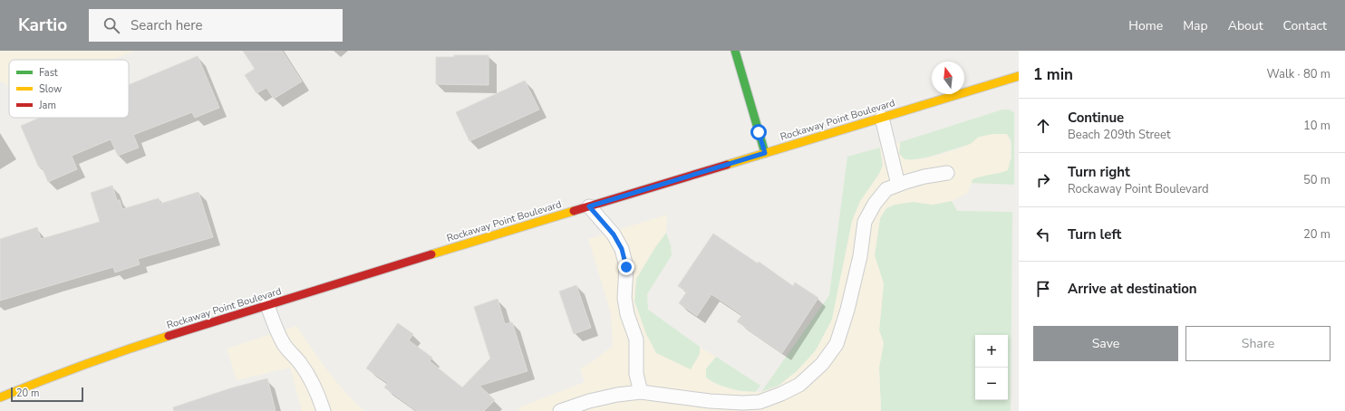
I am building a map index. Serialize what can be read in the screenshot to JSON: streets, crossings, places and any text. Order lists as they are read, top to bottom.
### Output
{
  "streets": {
    "street": ["Rockaway Point Boulevard"]
  },
  "legend": ["Fast", "Slow", "Jam"],
  "scale_bar": "20 m",
  "north": "top",
  "page": {
    "header": "Kartio",
    "search": "Search here",
    "nav": [
      "Home",
      "Map",
      "About",
      "Contact"
    ],
    "heading": ["1 min", "Walk · 80 m"],
    "list": [
      ["Continue", "Beach 209th Street", "10 m"],
      ["Turn right", "Rockaway Point Boulevard", "50 m"],
      ["Turn left", "20 m"],
      "Arrive at destination"
    ],
    "buttons": ["Save", "Share"],
    "map_buttons": ["+", "−"],
    "scale": "20 m"
  }
}
